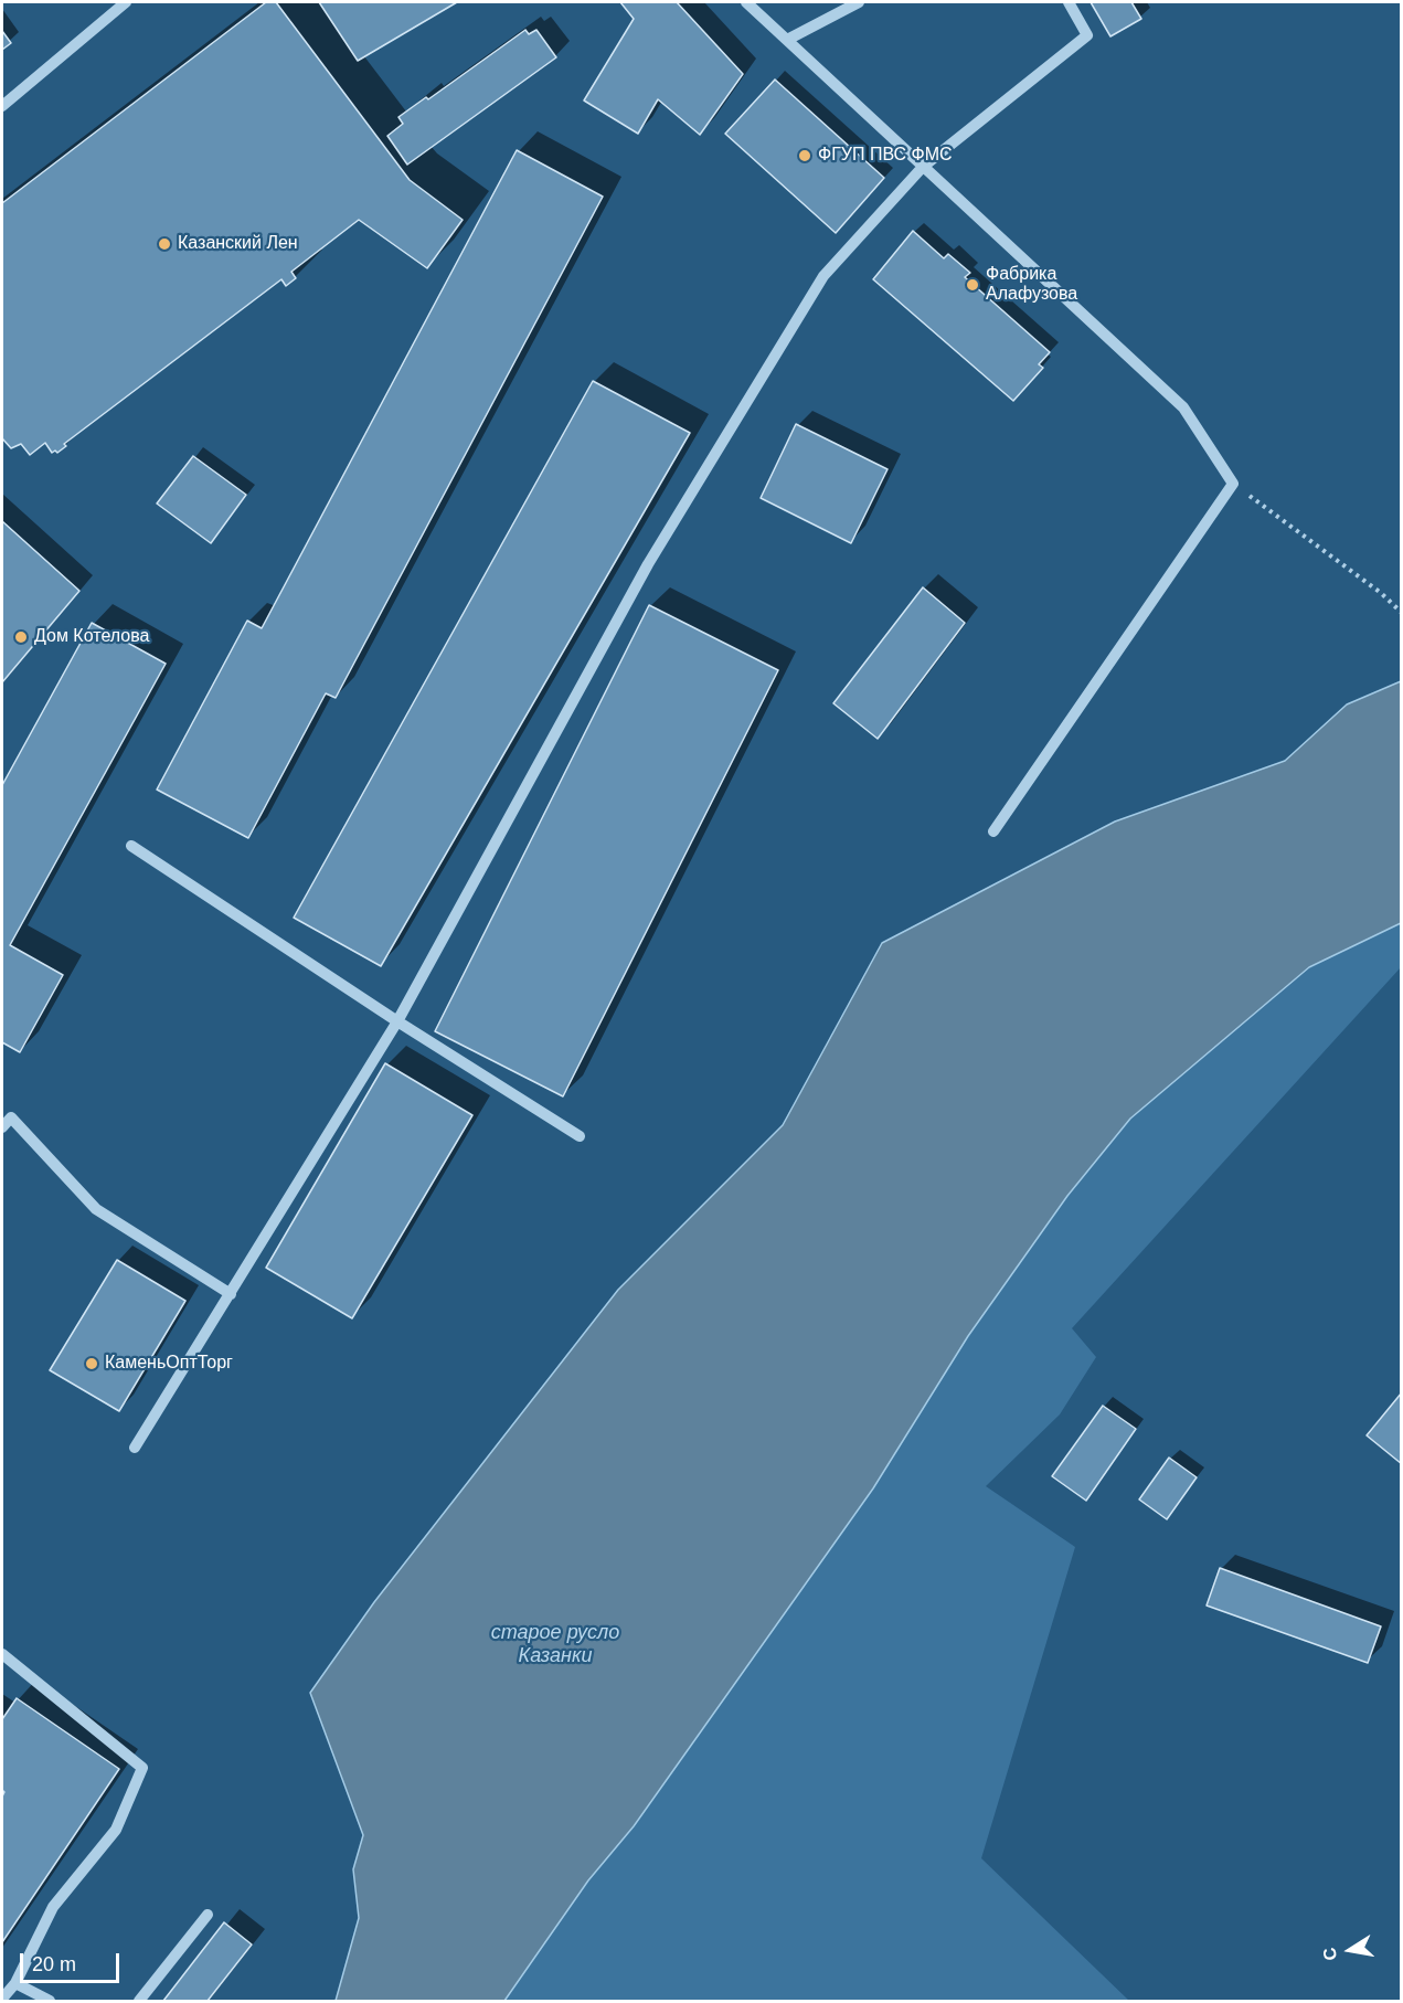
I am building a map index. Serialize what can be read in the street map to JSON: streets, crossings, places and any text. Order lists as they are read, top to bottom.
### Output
{
  "water": ["старое русло Казанки"],
  "places": [
    "ФГУП ПВС ФМС",
    "Казанский Лен",
    "Фабрика Алафузова",
    "Дом Котелова",
    "КаменьОптТорг"
  ],
  "scale_bar": "20 m",
  "north": "left"
}
